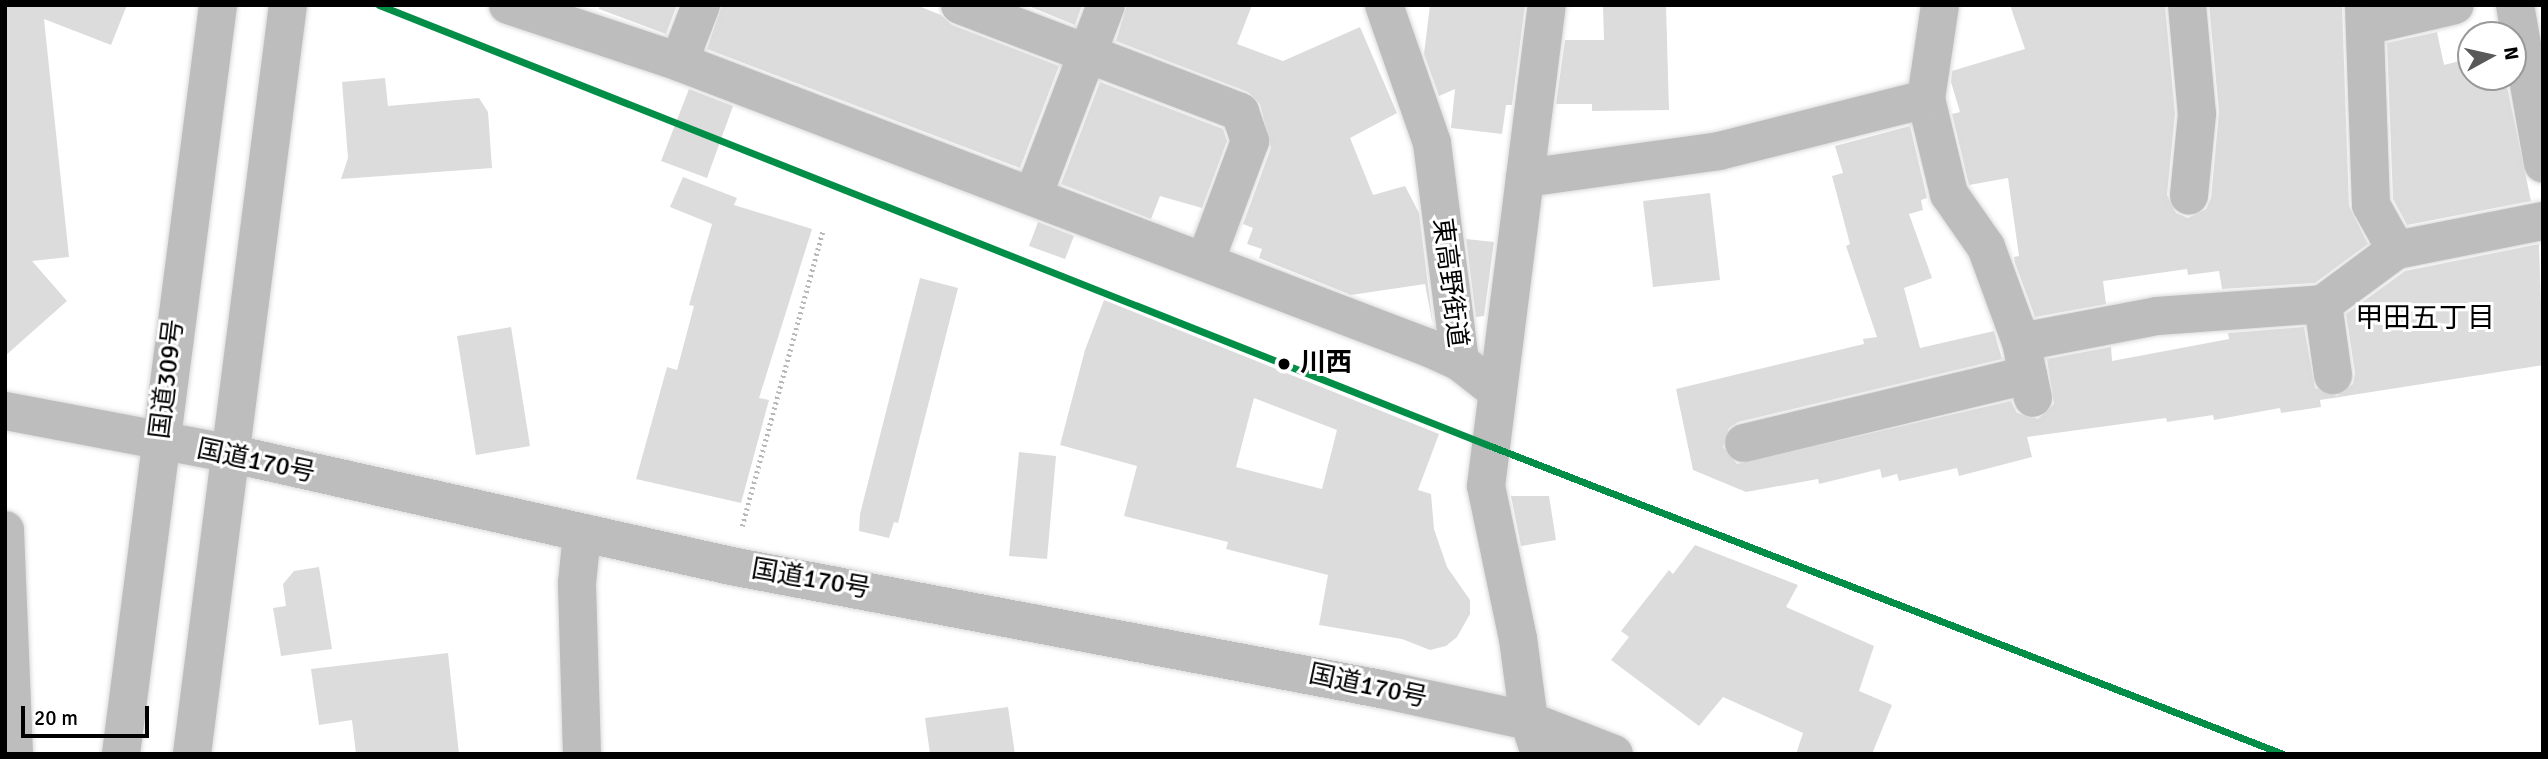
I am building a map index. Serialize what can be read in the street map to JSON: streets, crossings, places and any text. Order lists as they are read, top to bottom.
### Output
{
  "streets": {
    "main road": ["東高野街道", "国道309号", "国道170号"]
  },
  "crossings": [
    ["国道309号", "国道170号"]
  ],
  "districts": ["甲田五丁目"],
  "places": ["川西"],
  "scale_bar": "20 m",
  "north": "right"
}
